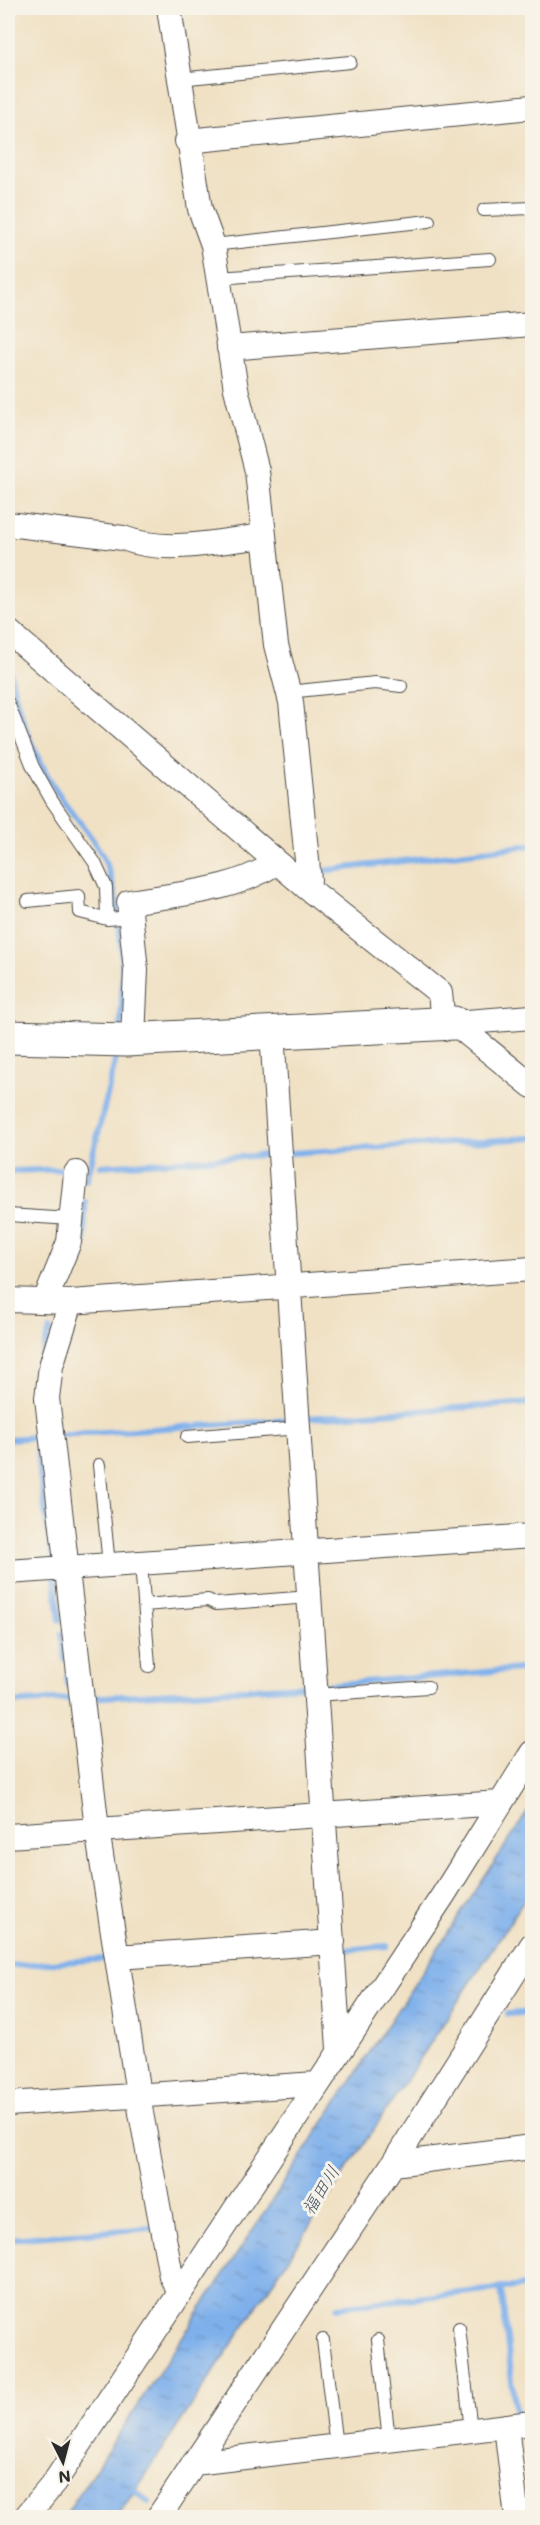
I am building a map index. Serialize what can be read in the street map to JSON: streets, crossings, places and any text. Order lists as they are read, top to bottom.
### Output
{
  "water": ["福田川"],
  "north": "bottom"
}
